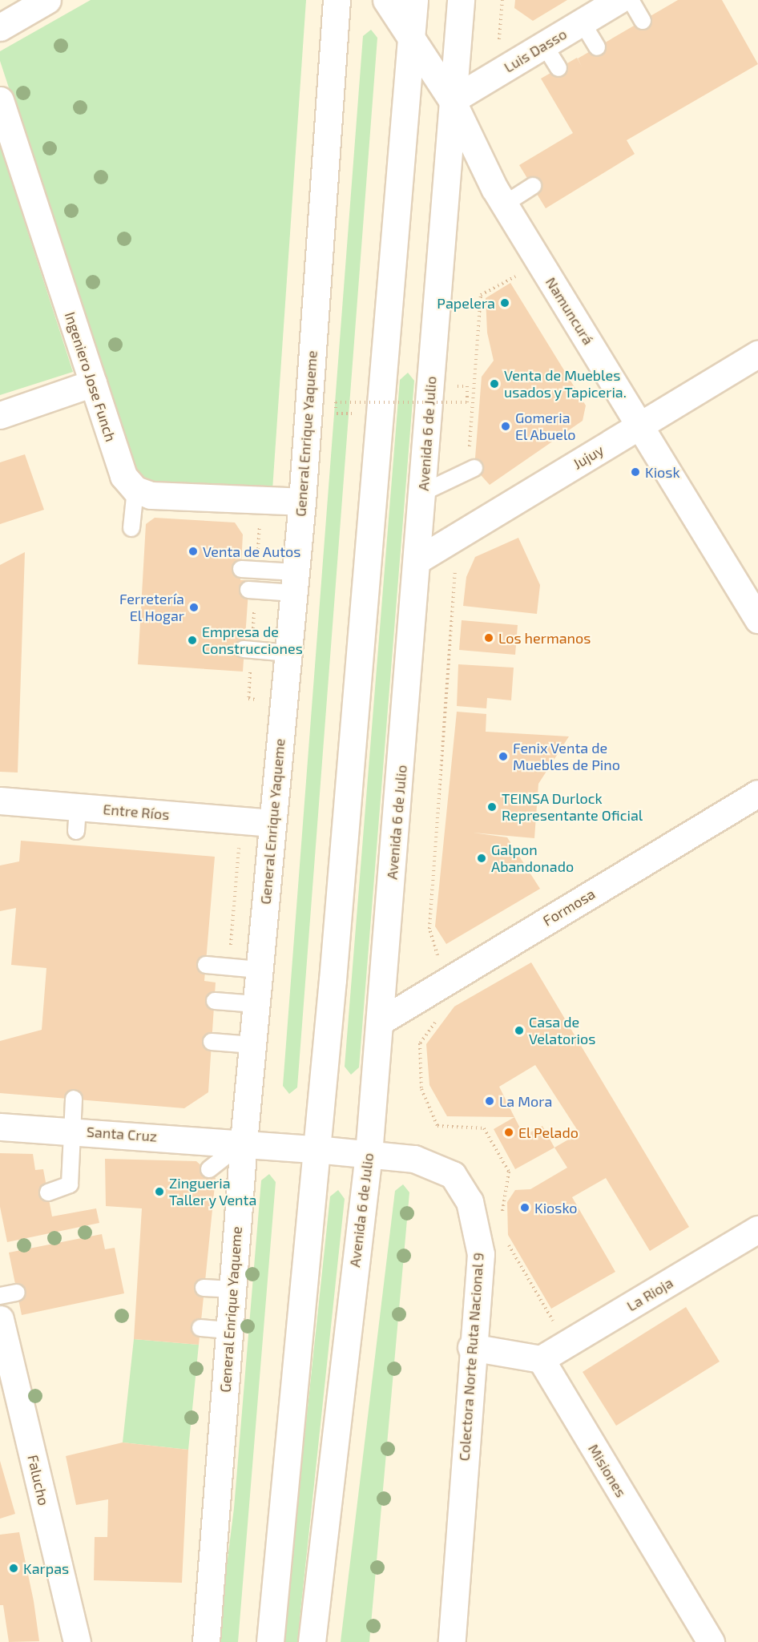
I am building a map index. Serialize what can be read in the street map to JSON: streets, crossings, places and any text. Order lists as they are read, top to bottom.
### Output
{
  "streets": {
    "street": [
      "Luis Dasso",
      "Namuncurá",
      "Ingeniero Jose Funch",
      "General Enrique Yaqueme",
      "Avenida 6 de Julio",
      "Jujuy",
      "Entre Ríos",
      "Formosa",
      "Santa Cruz",
      "La Rioja",
      "Colectora Norte Ruta Nacional 9",
      "Misiones",
      "Falucho"
    ]
  },
  "crossings": [
    ["Luis Dasso", "Namuncurá"],
    ["Luis Dasso", "Avenida 6 de Julio"],
    ["Namuncurá", "Avenida 6 de Julio"],
    ["Namuncurá", "Jujuy"],
    ["General Enrique Yaqueme", "Entre Ríos"],
    ["General Enrique Yaqueme", "Santa Cruz"],
    ["General Enrique Yaqueme", "Colectora Norte Ruta Nacional 9"],
    ["Avenida 6 de Julio", "Jujuy"],
    ["Avenida 6 de Julio", "Formosa"],
    ["Avenida 6 de Julio", "Colectora Norte Ruta Nacional 9"],
    ["Santa Cruz", "Colectora Norte Ruta Nacional 9"],
    ["La Rioja", "Misiones"]
  ],
  "places": [
    "Papelera",
    "Venta de Muebles usados y Tapiceria.",
    "Gomeria El Abuelo",
    "Kiosk",
    "Venta de Autos",
    "Ferretería El Hogar",
    "Los hermanos",
    "Empresa de Construcciones",
    "Fenix Venta de Muebles de Pino",
    "TEINSA Durlock Representante Oficial",
    "Galpon Abandonado",
    "Casa de Velatorios",
    "La Mora",
    "El Pelado",
    "Zingueria Taller y Venta",
    "Kiosko",
    "Karpas"
  ]
}
